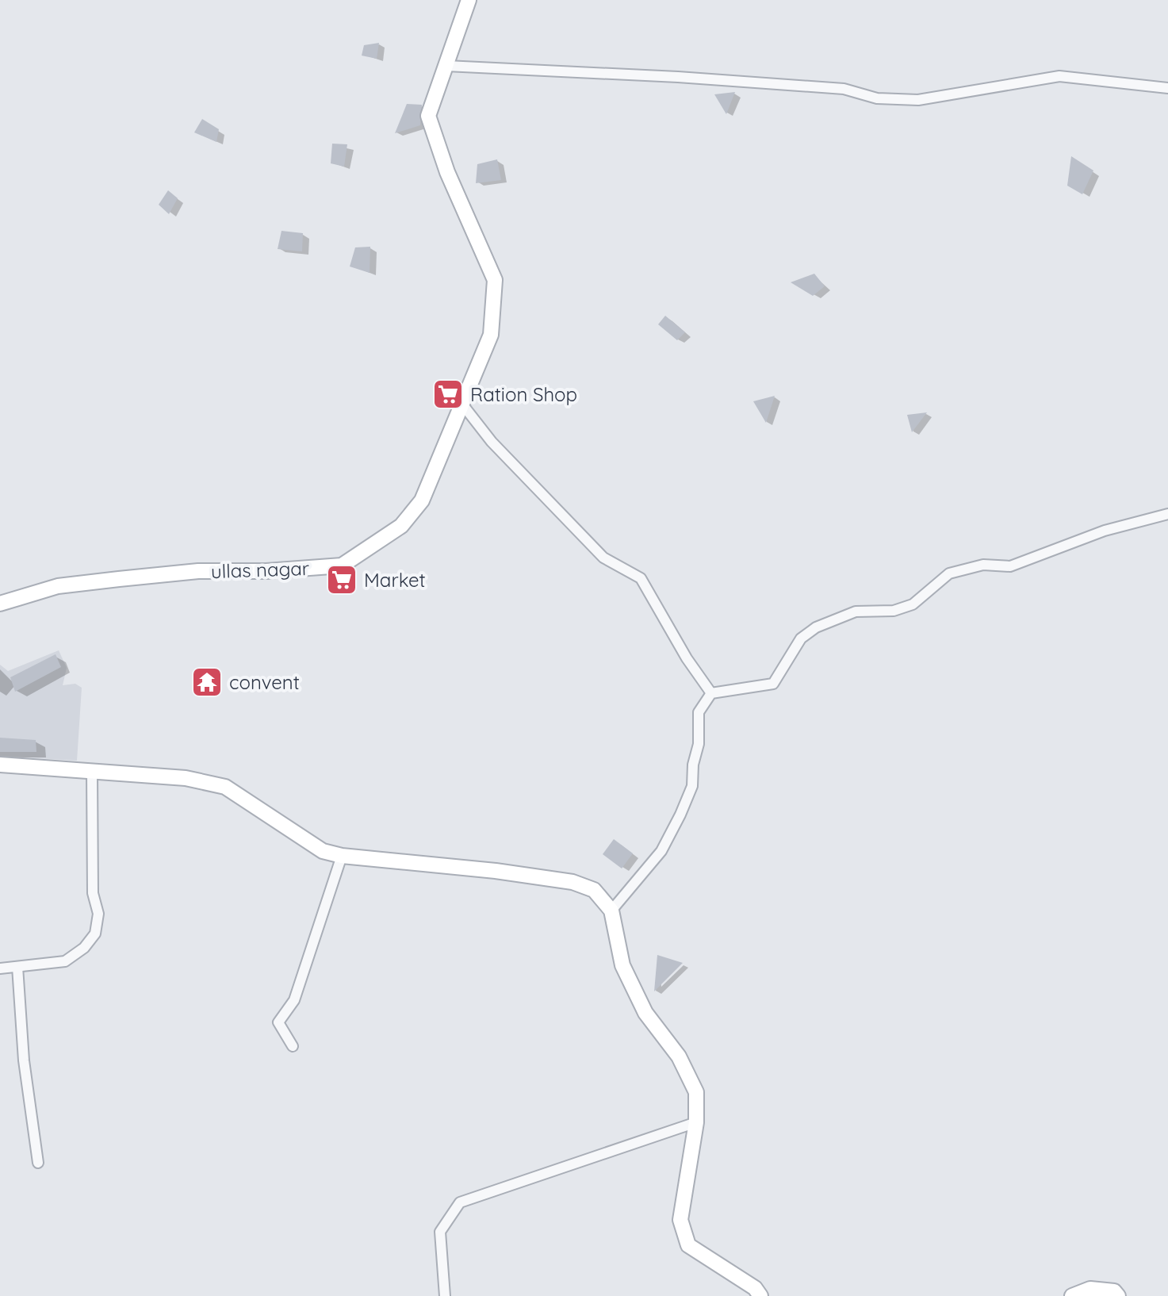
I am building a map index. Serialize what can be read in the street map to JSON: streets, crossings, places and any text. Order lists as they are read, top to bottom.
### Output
{
  "streets": {
    "main road": ["ullas nagar"]
  },
  "places": {
    "supermarket": ["Ration Shop", "Market"],
    "temple": ["convent"]
  }
}
